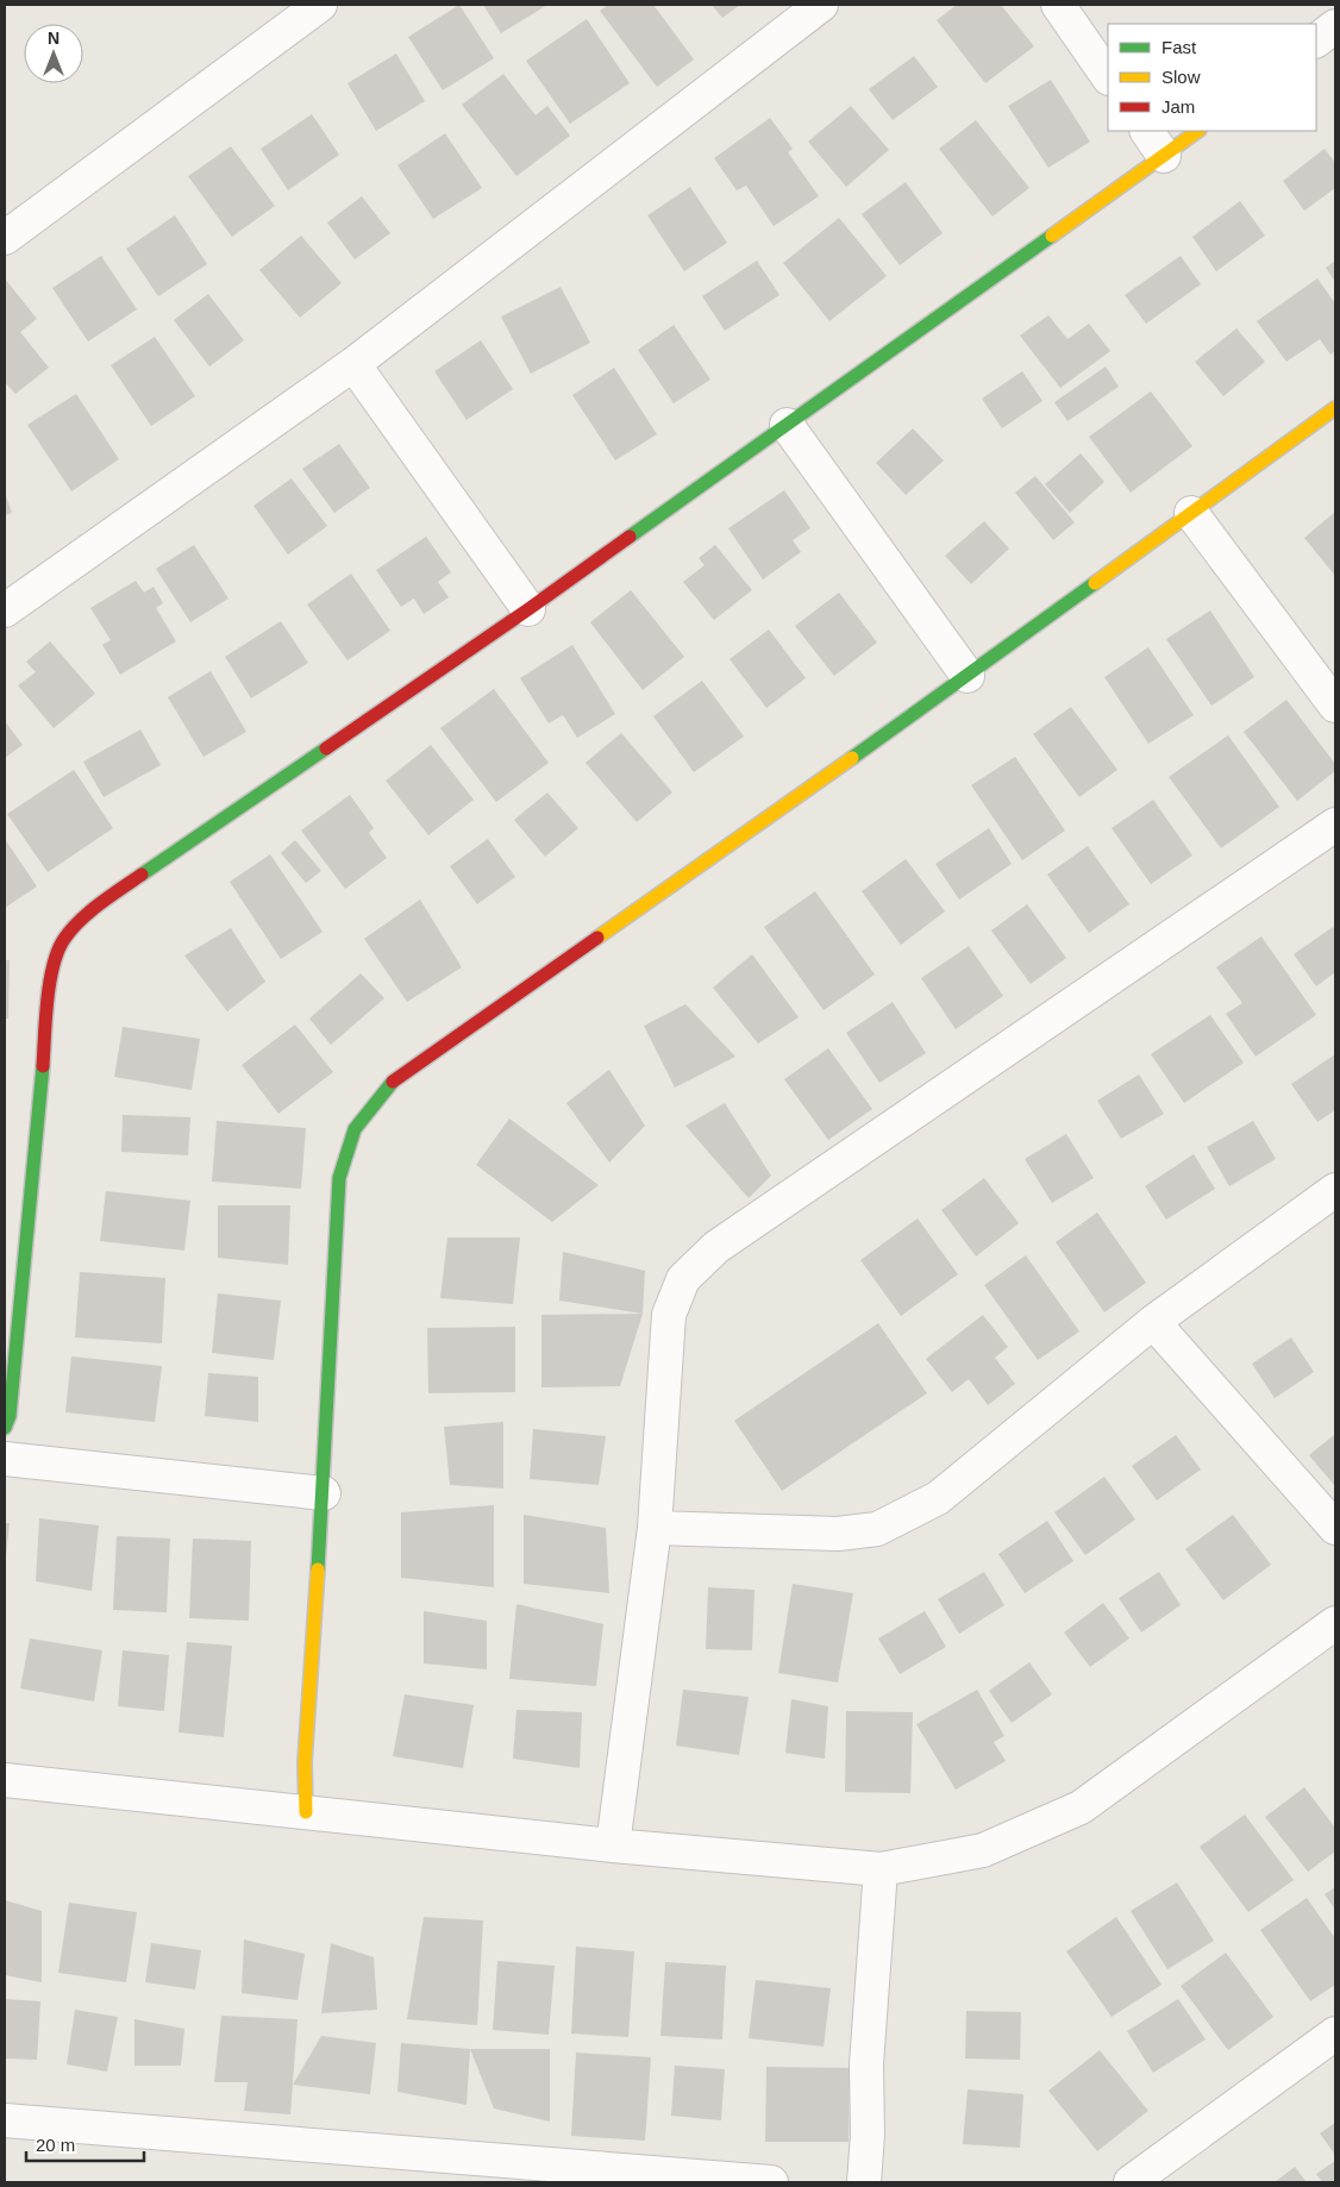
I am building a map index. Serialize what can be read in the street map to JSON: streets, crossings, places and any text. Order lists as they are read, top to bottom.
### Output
{
  "legend": ["Fast", "Slow", "Jam"],
  "scale_bar": "20 m",
  "north": "top"
}
